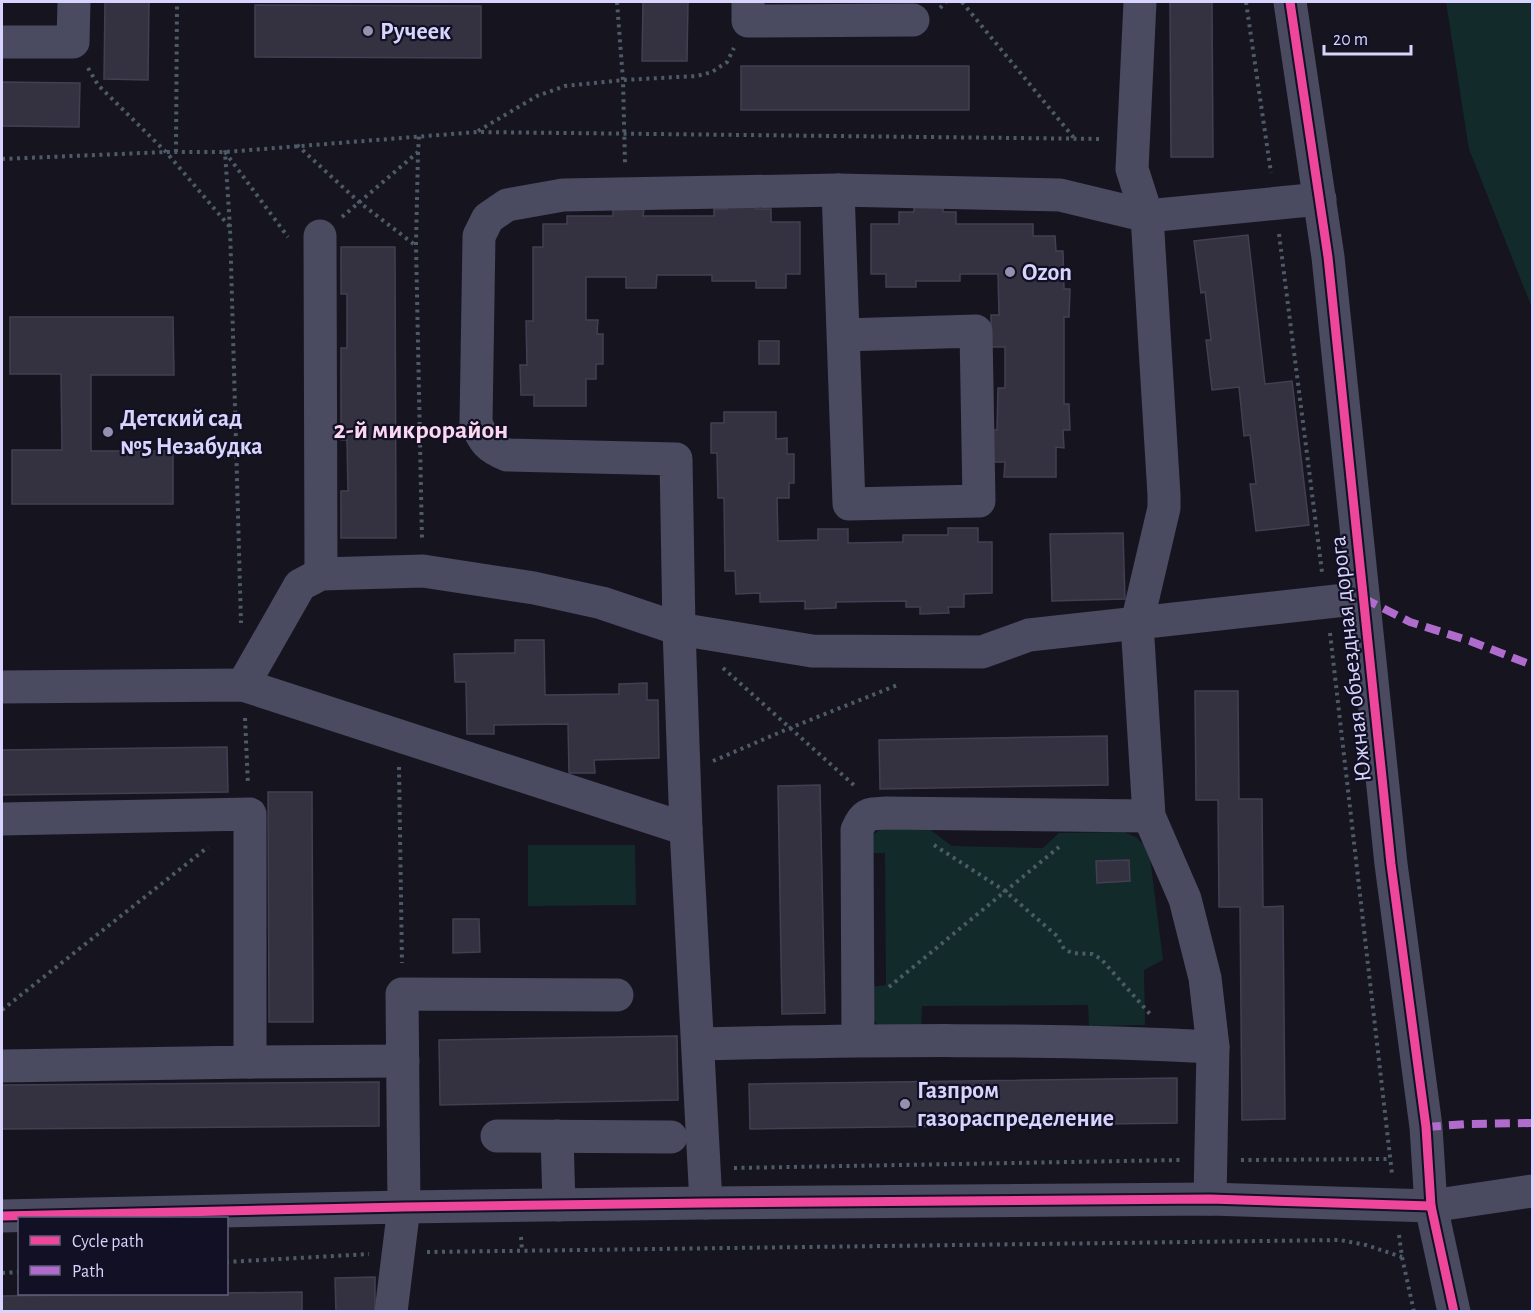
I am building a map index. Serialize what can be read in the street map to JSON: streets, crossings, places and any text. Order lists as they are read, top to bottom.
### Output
{
  "streets": {
    "street": ["Южная объездная дорога"]
  },
  "districts": ["2-й микрорайон"],
  "places": [
    "Ручеек",
    "Ozon",
    "Детский сад №5 Незабудка",
    "Газпром газораспределение"
  ],
  "legend": ["Cycle path", "Path"],
  "scale_bar": "20 m"
}
